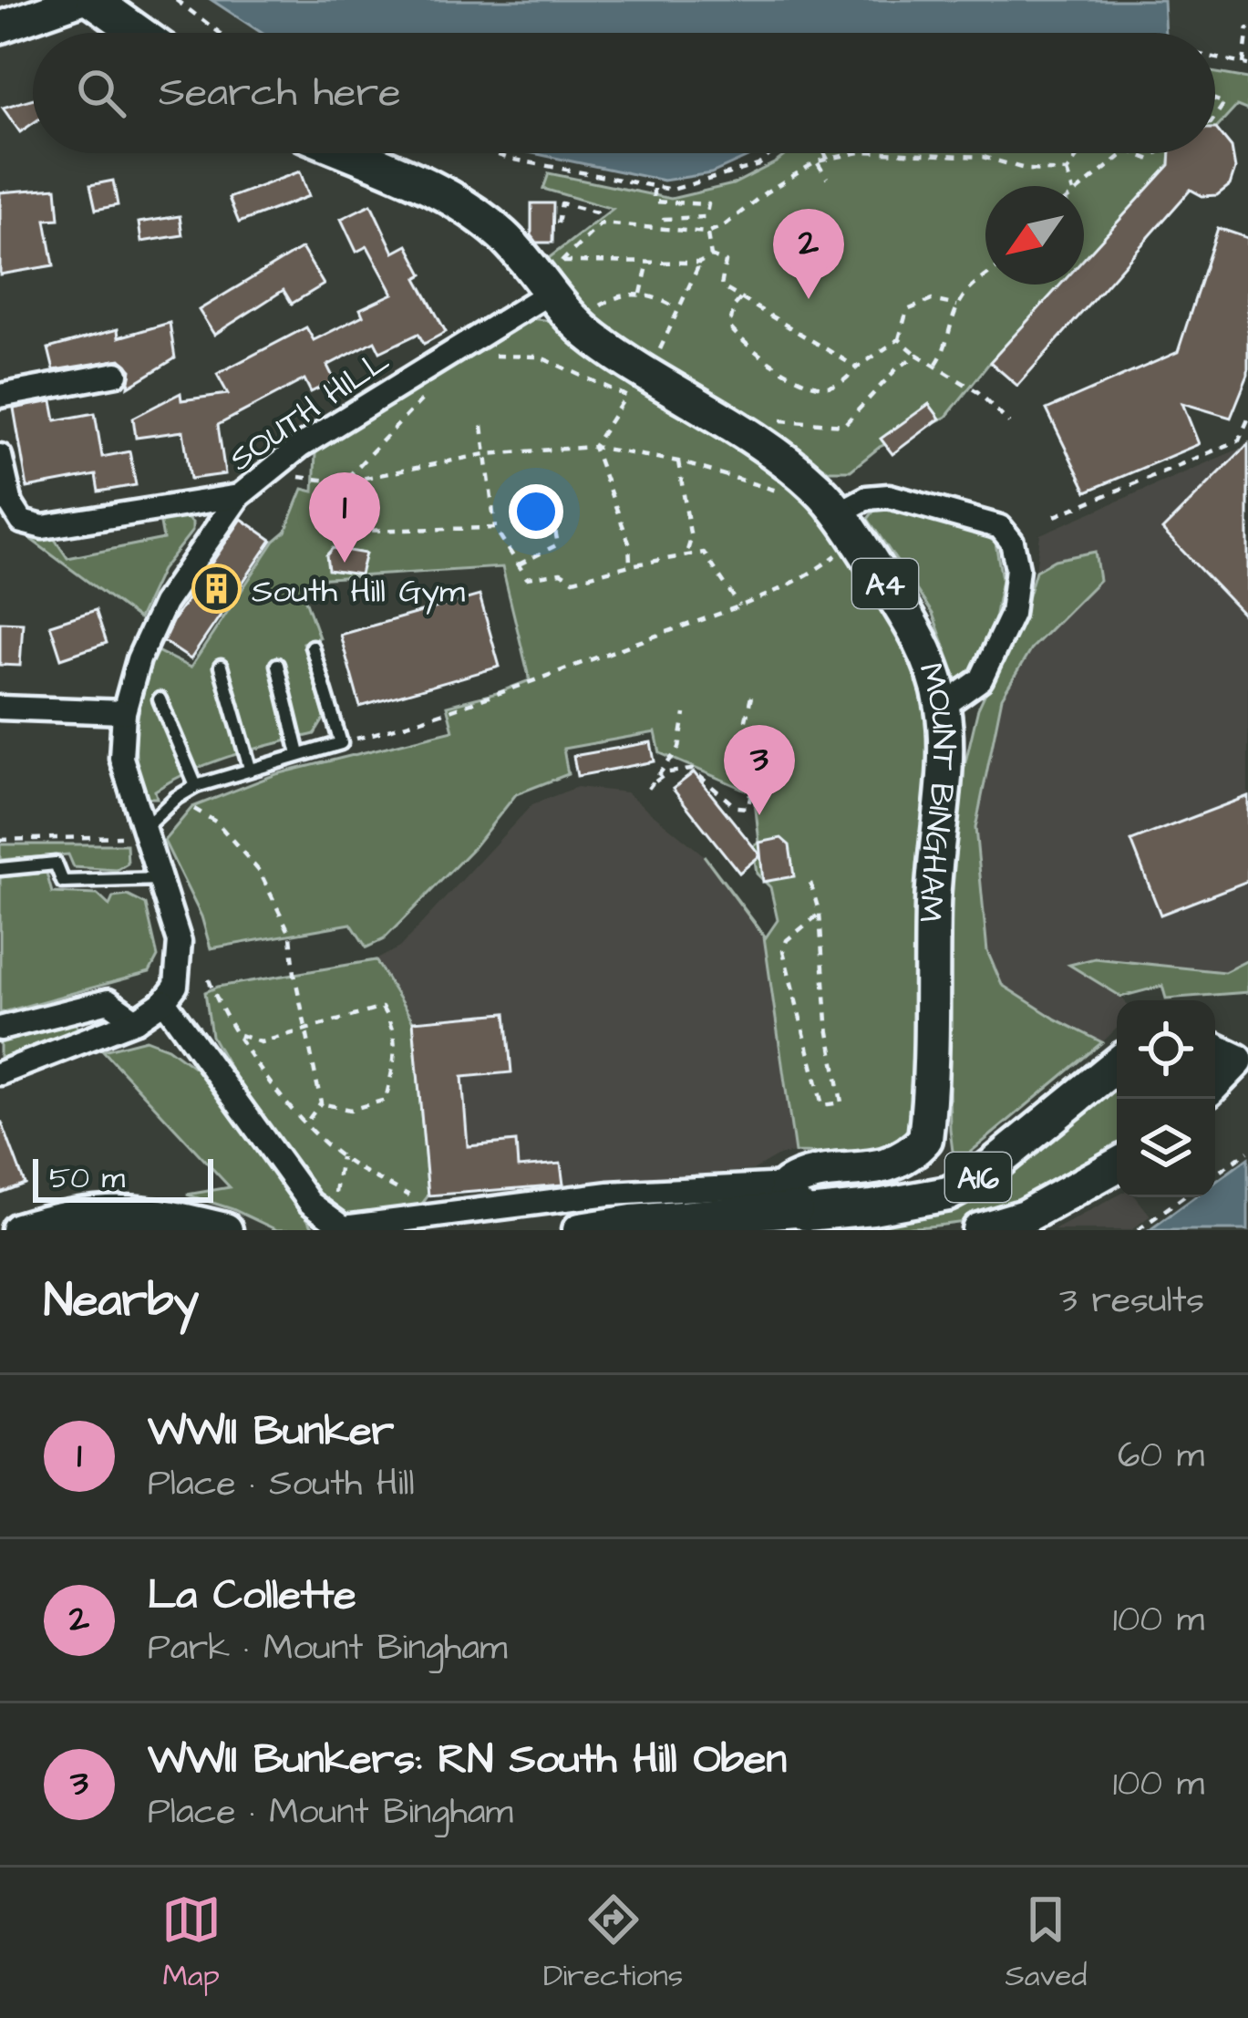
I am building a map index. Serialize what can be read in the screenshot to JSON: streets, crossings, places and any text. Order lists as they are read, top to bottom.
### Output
{
  "streets": {
    "main road": ["A4", "MOUNT BINGHAM", "A16"],
    "street": ["SOUTH HILL"]
  },
  "crossings": [
    ["SOUTH HILL", "MOUNT BINGHAM"],
    ["A4", "MOUNT BINGHAM"],
    ["A4", "A16"],
    ["MOUNT BINGHAM", "A16"]
  ],
  "places": {
    "building": ["South Hill Gym"]
  },
  "scale_bar": "50 m",
  "north": "bottom left",
  "page": {
    "search": "Search here",
    "pins": ["2", "1", "3"],
    "scale": "50 m",
    "heading": ["Nearby", "3 results"],
    "list": [
      {
        "mark": "1",
        "name": "WWII Bunker",
        "note": "Place · South Hill",
        "value": "60 m"
      },
      {
        "mark": "2",
        "name": "La Collette",
        "note": "Park · Mount Bingham",
        "value": "100 m"
      },
      {
        "mark": "3",
        "name": "WWII Bunkers: RN South Hill Oben",
        "note": "Place · Mount Bingham",
        "value": "100 m"
      }
    ],
    "nav": ["Map", "Directions", "Saved"]
  }
}
